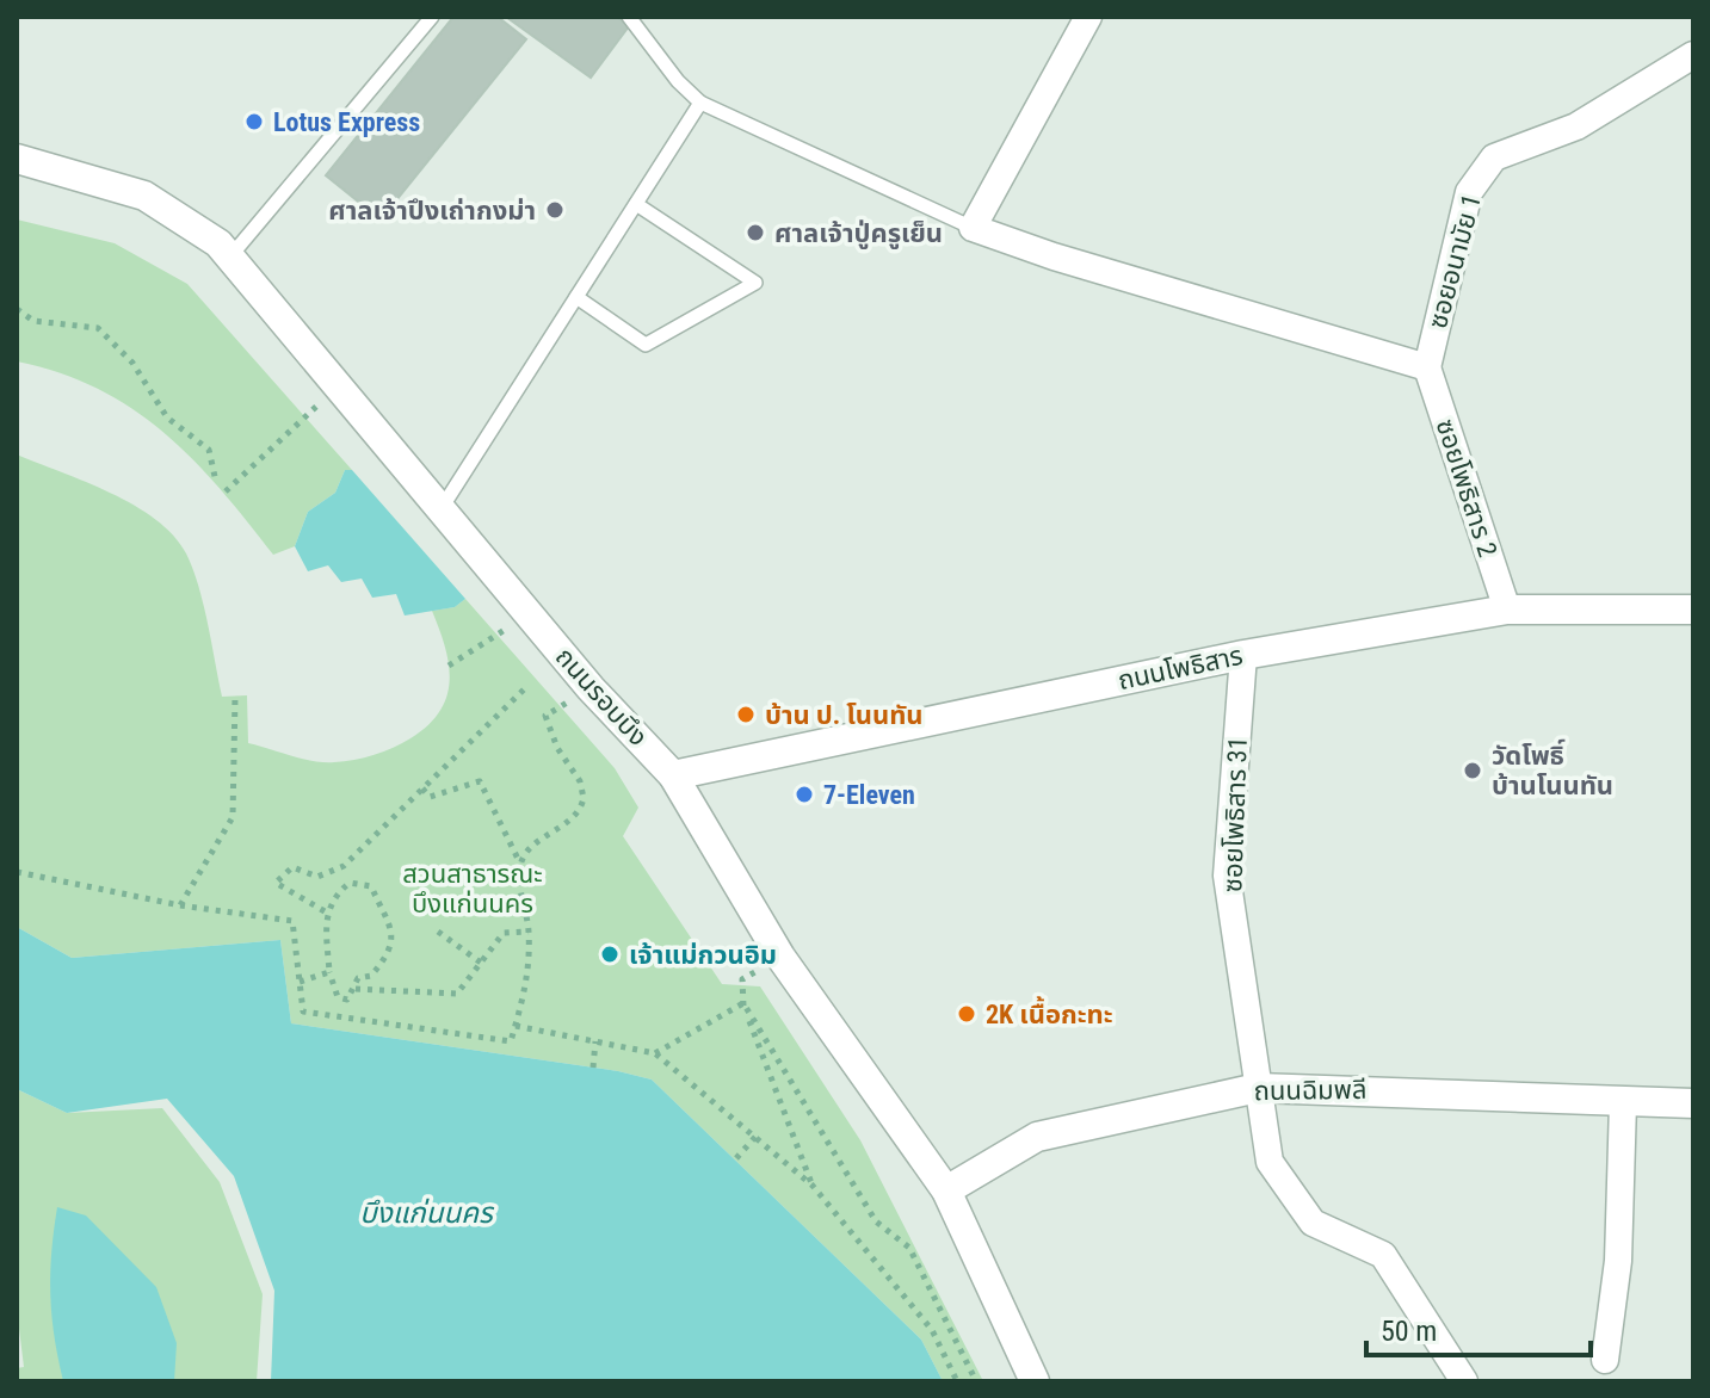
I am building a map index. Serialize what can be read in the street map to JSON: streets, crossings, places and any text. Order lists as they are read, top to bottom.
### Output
{
  "streets": {
    "street": [
      "ซอยอนามัย 1",
      "ซอยโพธิสาร 2",
      "ถนนโพธิสาร",
      "ถนนรอบบึง",
      "ซอยโพธิสาร 31",
      "ถนนฉิมพลี"
    ]
  },
  "crossings": [
    ["ซอยอนามัย 1", "ซอยโพธิสาร 2"],
    ["ซอยโพธิสาร 2", "ถนนโพธิสาร"],
    ["ถนนโพธิสาร", "ถนนรอบบึง"],
    ["ถนนโพธิสาร", "ซอยโพธิสาร 31"],
    ["ถนนรอบบึง", "ถนนฉิมพลี"],
    ["ซอยโพธิสาร 31", "ถนนฉิมพลี"]
  ],
  "water": ["บึงแก่นนคร"],
  "parks": ["สวนสาธารณะ บึงแก่นนคร"],
  "places": [
    "Lotus Express",
    "ศาลเจ้าปึงเถ่ากงม่า",
    "ศาลเจ้าปู่ครูเย็น",
    "บ้าน ป. โนนทัน",
    "วัดโพธิ์ บ้านโนนทัน",
    "7-Eleven",
    "เจ้าแม่กวนอิม",
    "2K เนื้อกะทะ"
  ],
  "scale_bar": "50 m"
}
